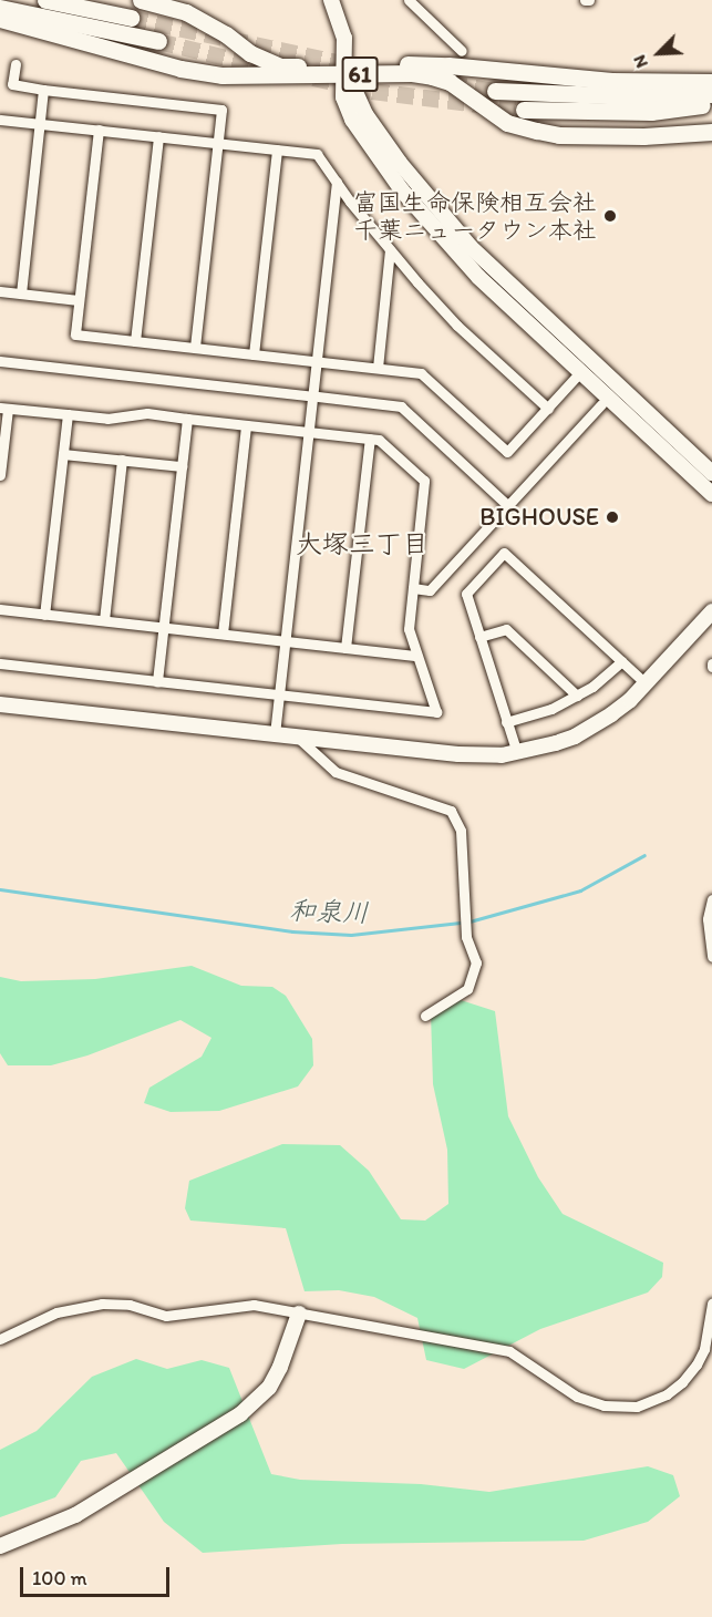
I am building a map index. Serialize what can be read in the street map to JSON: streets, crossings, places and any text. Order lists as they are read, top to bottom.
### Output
{
  "streets": {
    "main road": ["61"]
  },
  "districts": ["大塚三丁目"],
  "water": ["和泉川"],
  "places": ["富国生命保険相互会社 千葉ニュータウン本社", "BIGHOUSE"],
  "scale_bar": "100 m",
  "north": "bottom left"
}
